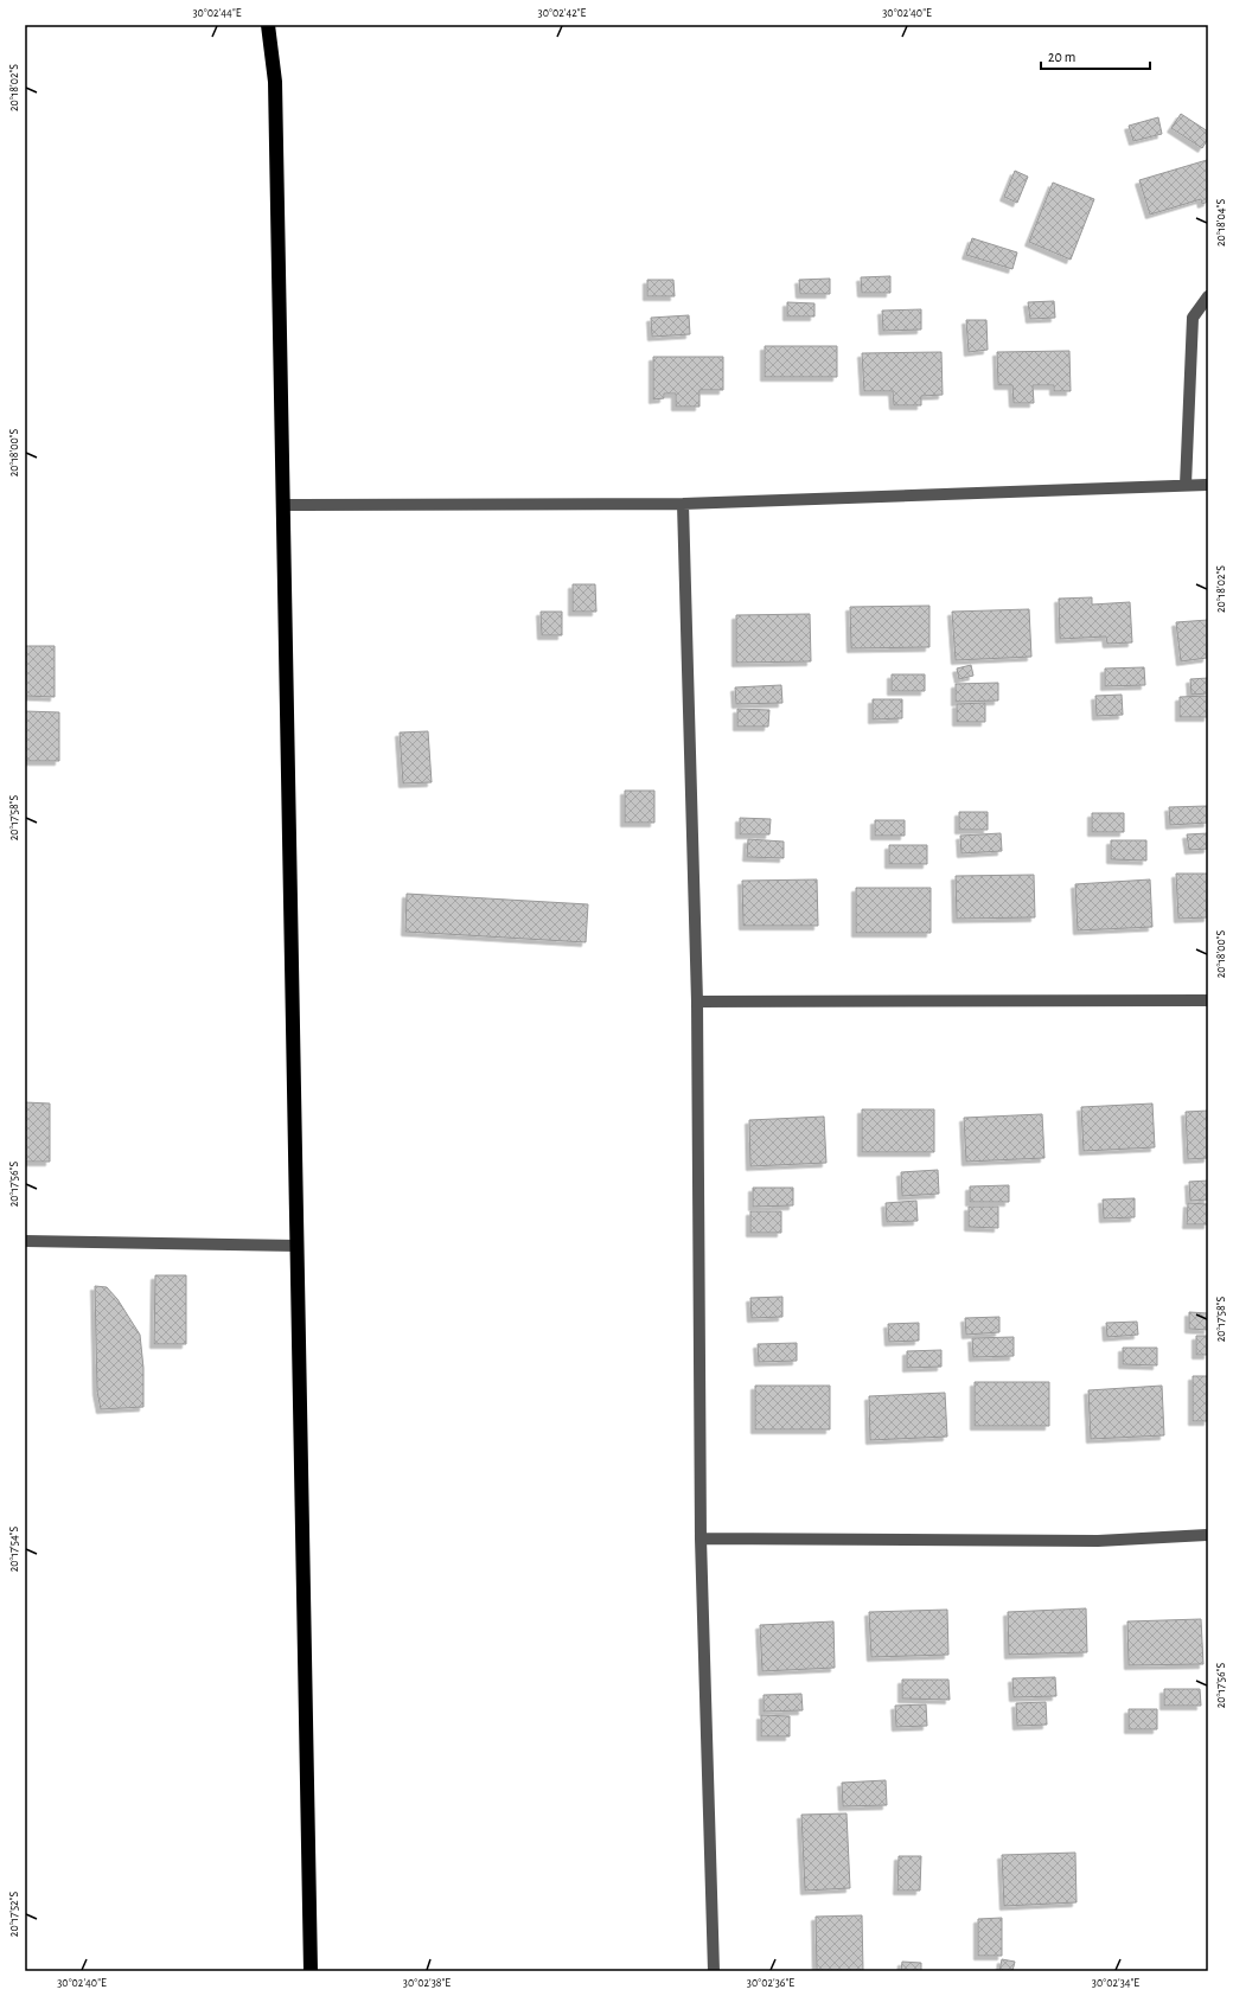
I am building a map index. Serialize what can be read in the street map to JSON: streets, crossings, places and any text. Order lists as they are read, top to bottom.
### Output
{
  "scale_bar": "20 m",
  "coordinates": [
    "30°02'44\"E",
    "30°02'42\"E",
    "30°02'40\"E",
    "20°18'02\"S",
    "20°18'04\"S",
    "20°18'00\"S",
    "20°17'58\"S",
    "20°17'56\"S",
    "20°17'54\"S",
    "20°17'52\"S",
    "30°02'38\"E",
    "30°02'36\"E",
    "30°02'34\"E"
  ]
}
